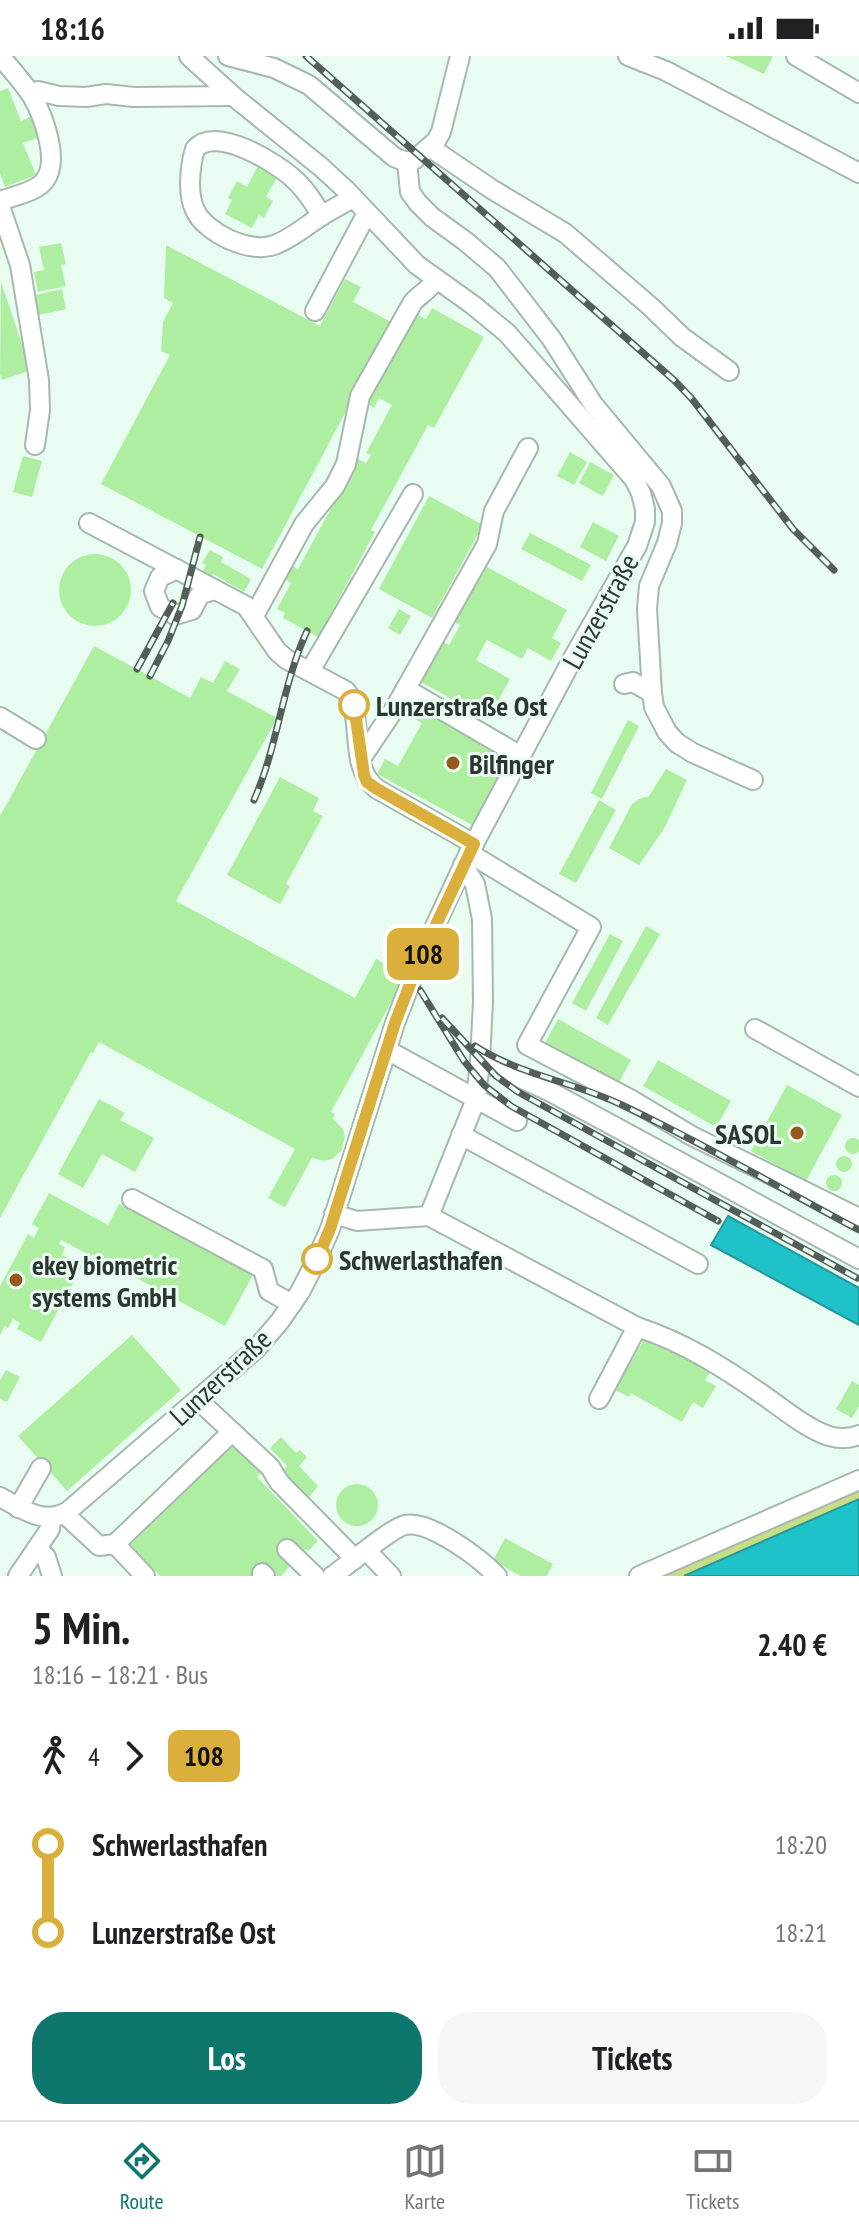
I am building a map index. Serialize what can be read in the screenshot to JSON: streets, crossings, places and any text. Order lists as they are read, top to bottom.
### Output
{
  "streets": {
    "street": ["Lunzerstraße"]
  },
  "places": [
    "Lunzerstraße Ost",
    "Bilfinger",
    "SASOL",
    "Schwerlasthafen",
    "ekey biometric systems GmbH"
  ],
  "lines": ["bus line 108"],
  "page": {
    "status": "18:16",
    "on_map": "108",
    "heading": ["5 Min.", "18:16 – 18:21 · Bus", "2.40 €"],
    "legs": ["4", "108"],
    "list": [
      {
        "name": "Schwerlasthafen",
        "value": "18:20"
      },
      {
        "name": "Lunzerstraße Ost",
        "value": "18:21"
      }
    ],
    "buttons": ["Los", "Tickets"],
    "tabs": ["Route", "Karte", "Tickets"]
  }
}
